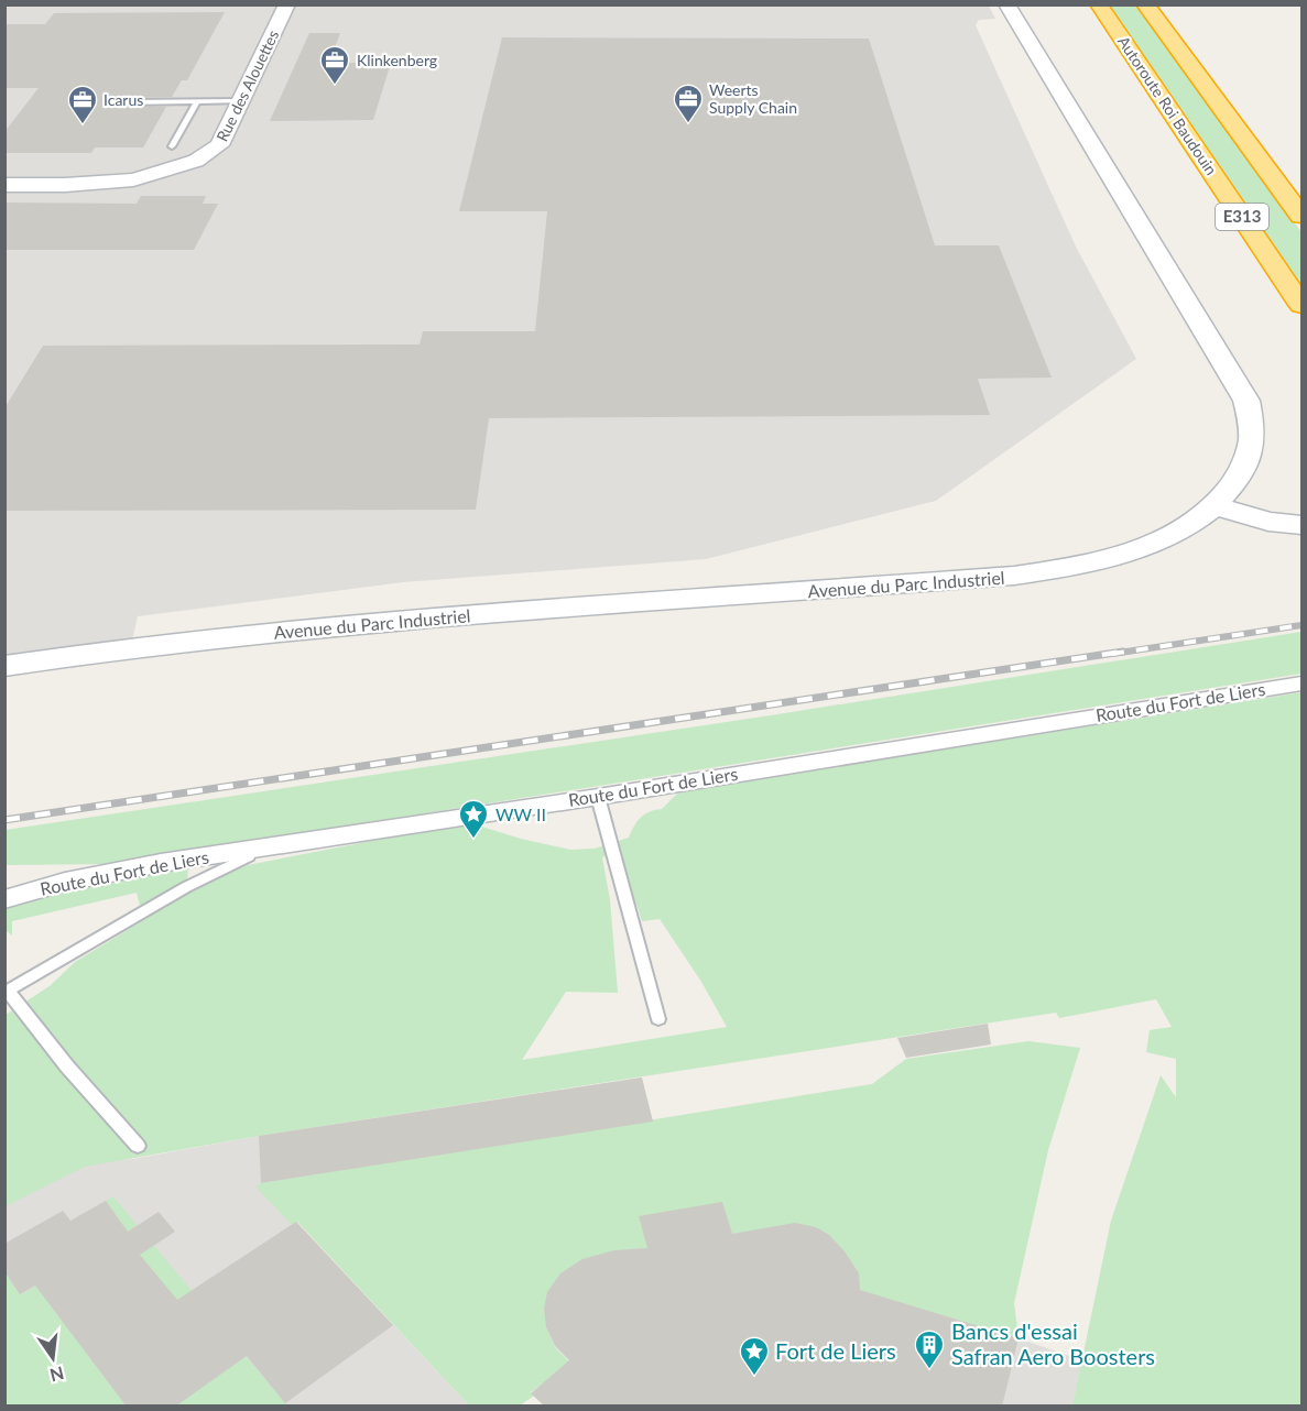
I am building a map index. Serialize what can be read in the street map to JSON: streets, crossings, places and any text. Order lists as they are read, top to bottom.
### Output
{
  "streets": {
    "highway": ["Autoroute Roi Baudouin", "E313"],
    "street": ["Rue des Alouettes", "Avenue du Parc Industriel", "Route du Fort de Liers"]
  },
  "places": {
    "office": ["Klinkenberg", "Weerts Supply Chain", "Icarus"],
    "place": ["WW II", "Fort de Liers"],
    "building": ["Bancs d'essai Safran Aero Boosters"]
  },
  "north": "bottom"
}
